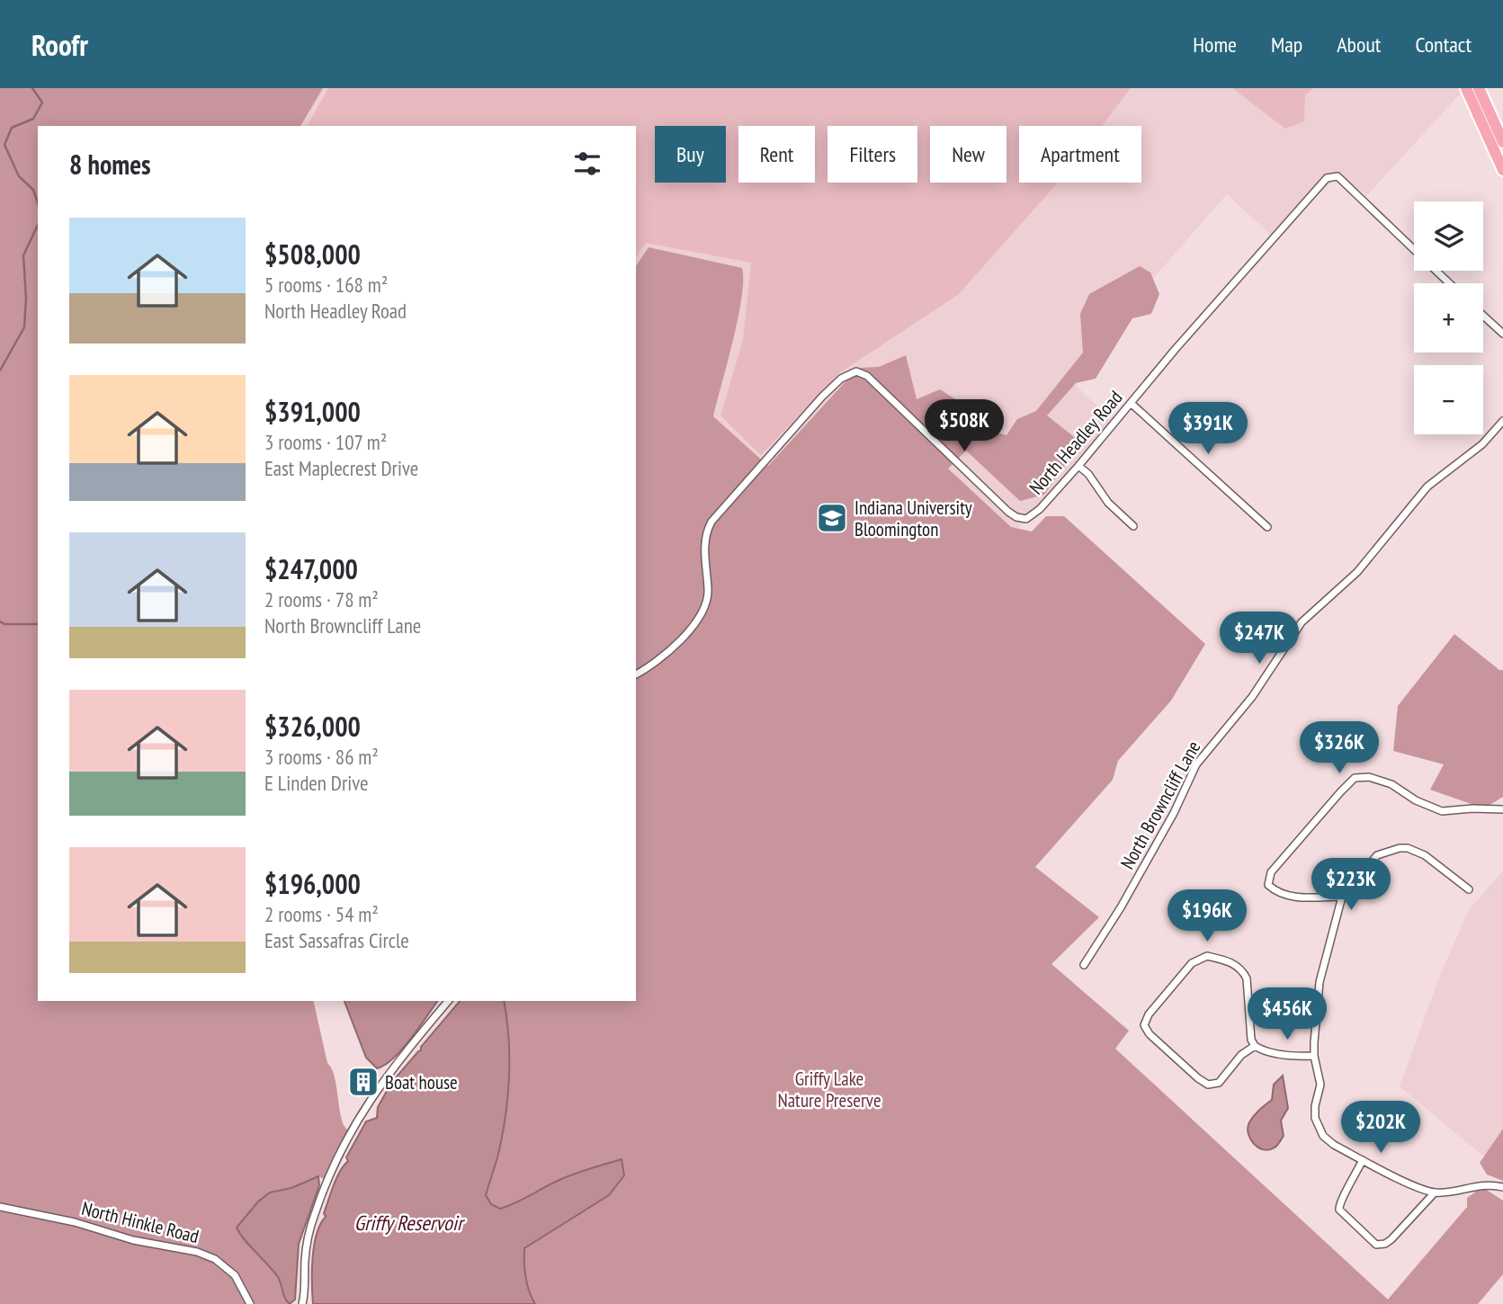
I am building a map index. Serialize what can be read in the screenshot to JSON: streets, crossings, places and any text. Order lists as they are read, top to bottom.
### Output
{
  "streets": {
    "street": ["North Headley Road", "North Browncliff Lane", "North Hinkle Road"]
  },
  "water": ["Griffy Reservoir"],
  "parks": ["Griffy Lake Nature Preserve"],
  "places": {
    "school or university": ["Indiana University Bloomington"],
    "building": ["Boat house"]
  },
  "page": {
    "header": "Roofr",
    "nav": [
      "Home",
      "Map",
      "About",
      "Contact"
    ],
    "chip": [
      "Buy",
      "Rent",
      "Filters",
      "New",
      "Apartment"
    ],
    "heading": "8 homes",
    "map_buttons": ["+", "−"],
    "list": [
      {
        "name": "$508,000",
        "note": "5 rooms · 168 m² · North Headley Road"
      },
      {
        "name": "$391,000",
        "note": "3 rooms · 107 m² · East Maplecrest Drive"
      },
      {
        "name": "$247,000",
        "note": "2 rooms · 78 m² · North Browncliff Lane"
      },
      {
        "name": "$326,000",
        "note": "3 rooms · 86 m² · E Linden Drive"
      },
      {
        "name": "$196,000",
        "note": "2 rooms · 54 m² · East Sassafras Circle"
      }
    ],
    "price": [
      "$508K",
      "$391K",
      "$247K",
      "$326K",
      "$223K",
      "$196K",
      "$456K",
      "$202K"
    ]
  }
}
